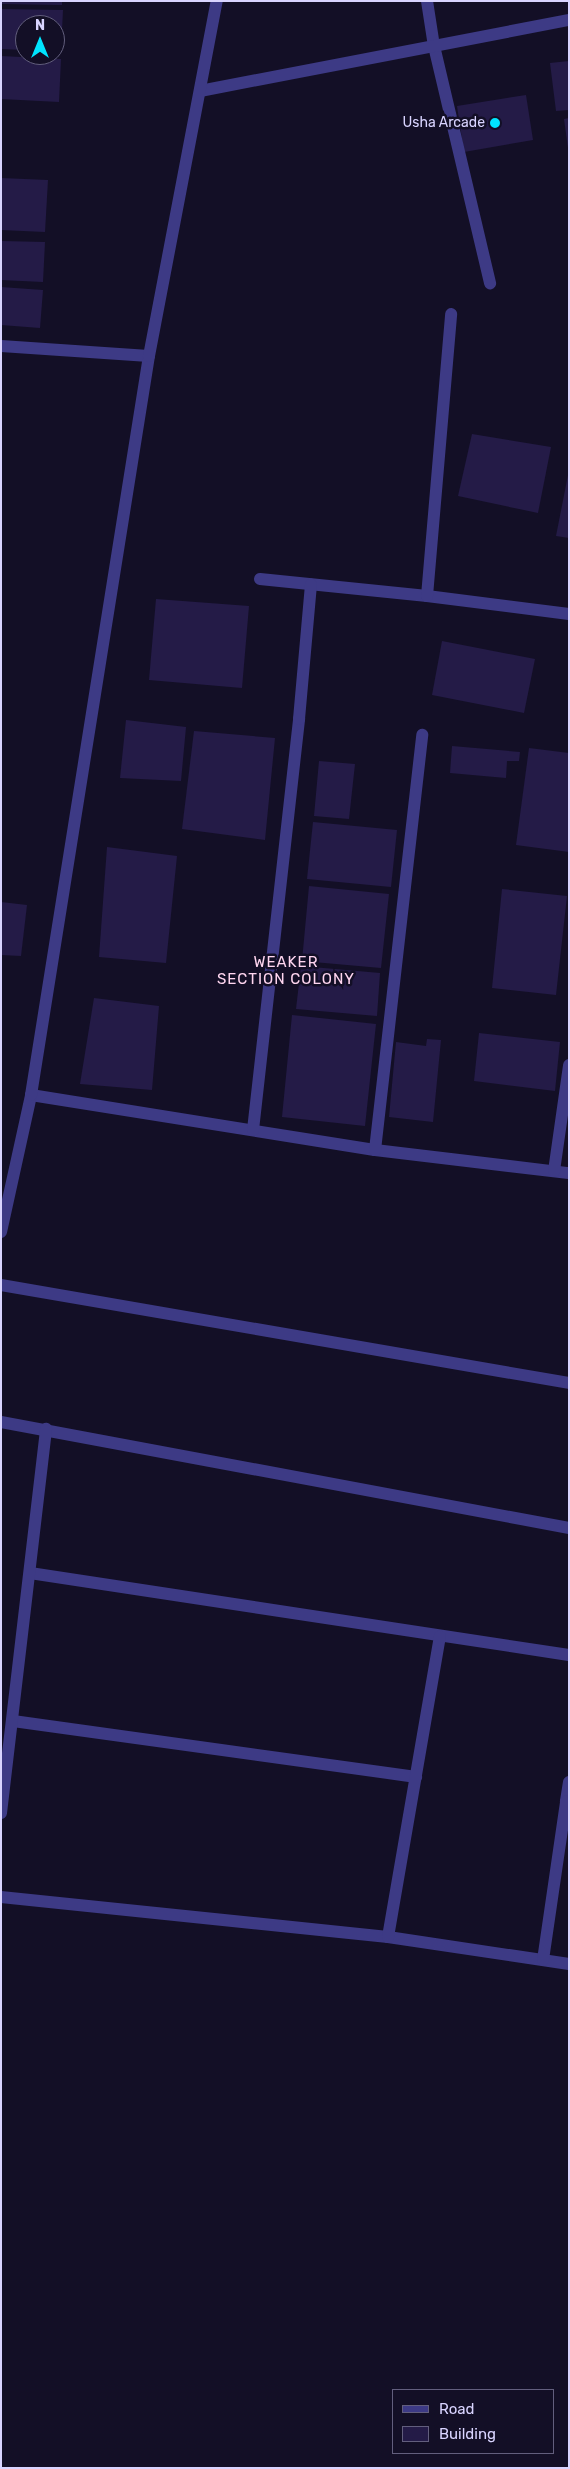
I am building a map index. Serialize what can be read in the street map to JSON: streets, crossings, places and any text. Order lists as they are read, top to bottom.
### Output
{
  "districts": ["WEAKER SECTION COLONY"],
  "places": ["Usha Arcade"],
  "legend": ["Road", "Building"],
  "north": "top"
}
